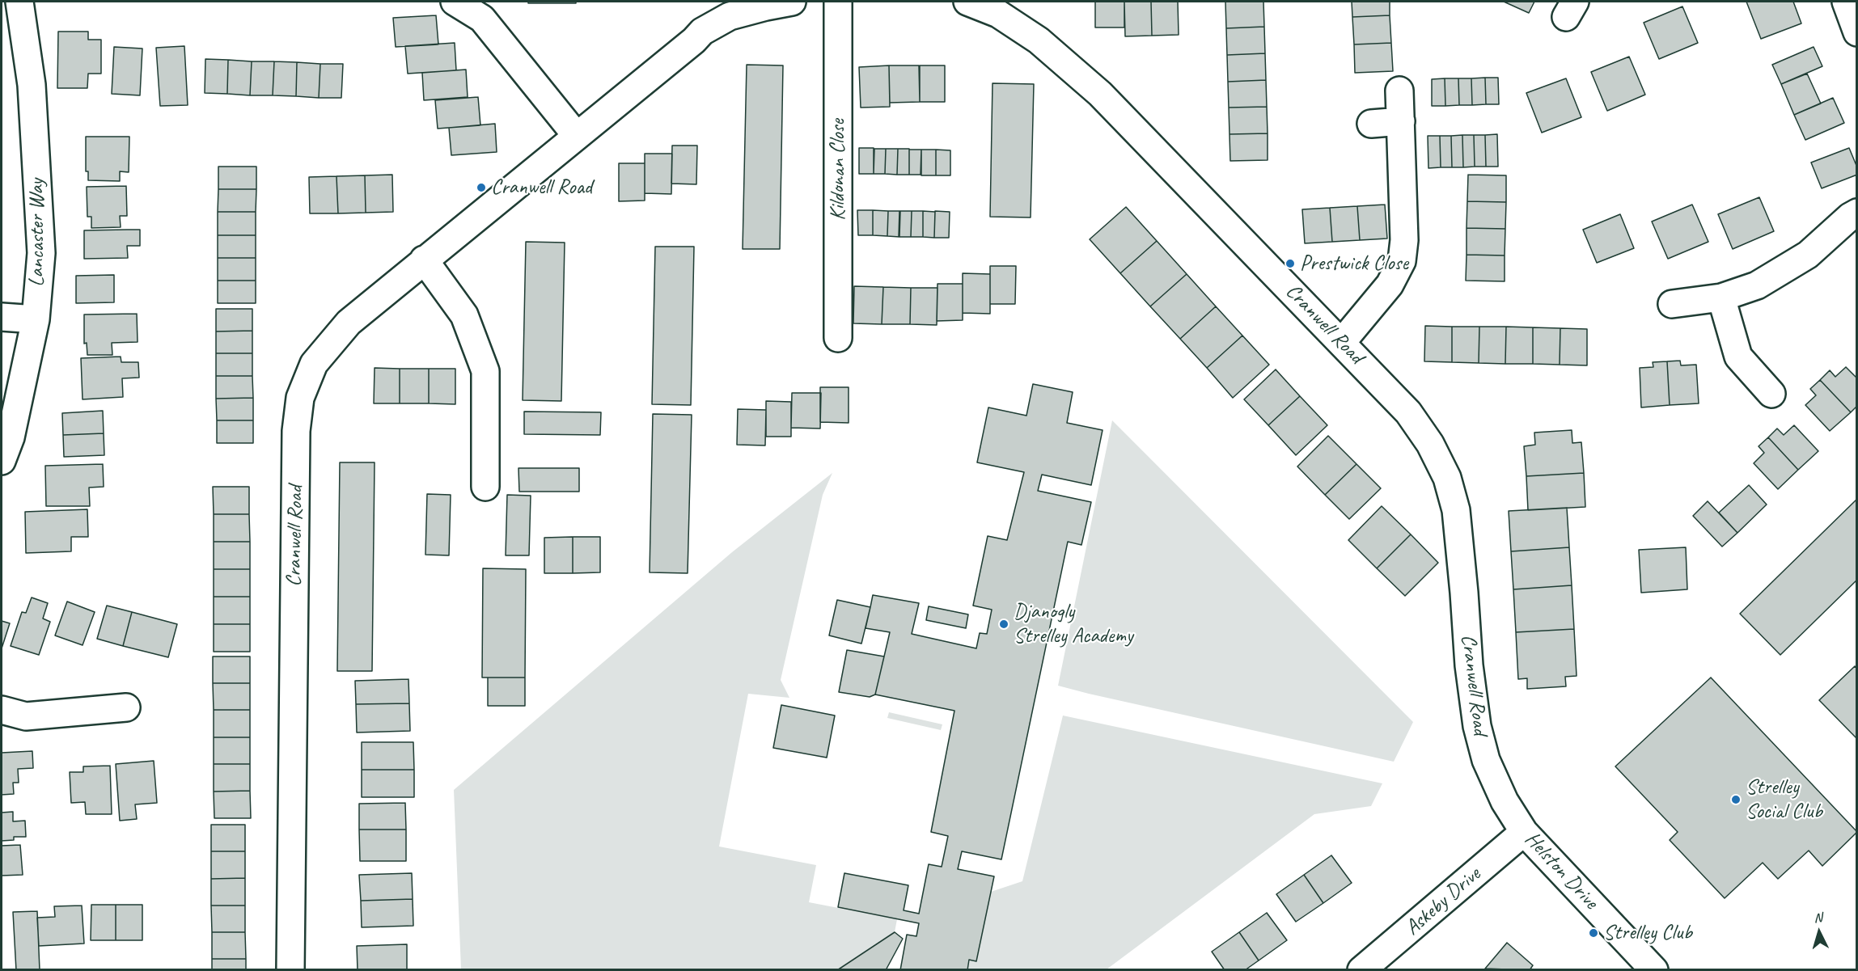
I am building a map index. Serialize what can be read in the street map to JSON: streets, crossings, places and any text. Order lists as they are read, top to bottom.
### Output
{
  "streets": {
    "street": [
      "Kildonan Close",
      "Lancaster Way",
      "Cranwell Road",
      "Helston Drive",
      "Askeby Drive"
    ]
  },
  "crossings": [
    ["Cranwell Road", "Helston Drive"],
    ["Helston Drive", "Askeby Drive"]
  ],
  "places": [
    "Cranwell Road",
    "Prestwick Close",
    "Djanogly Strelley Academy",
    "Strelley Social Club",
    "Strelley Club"
  ],
  "north": "top"
}
